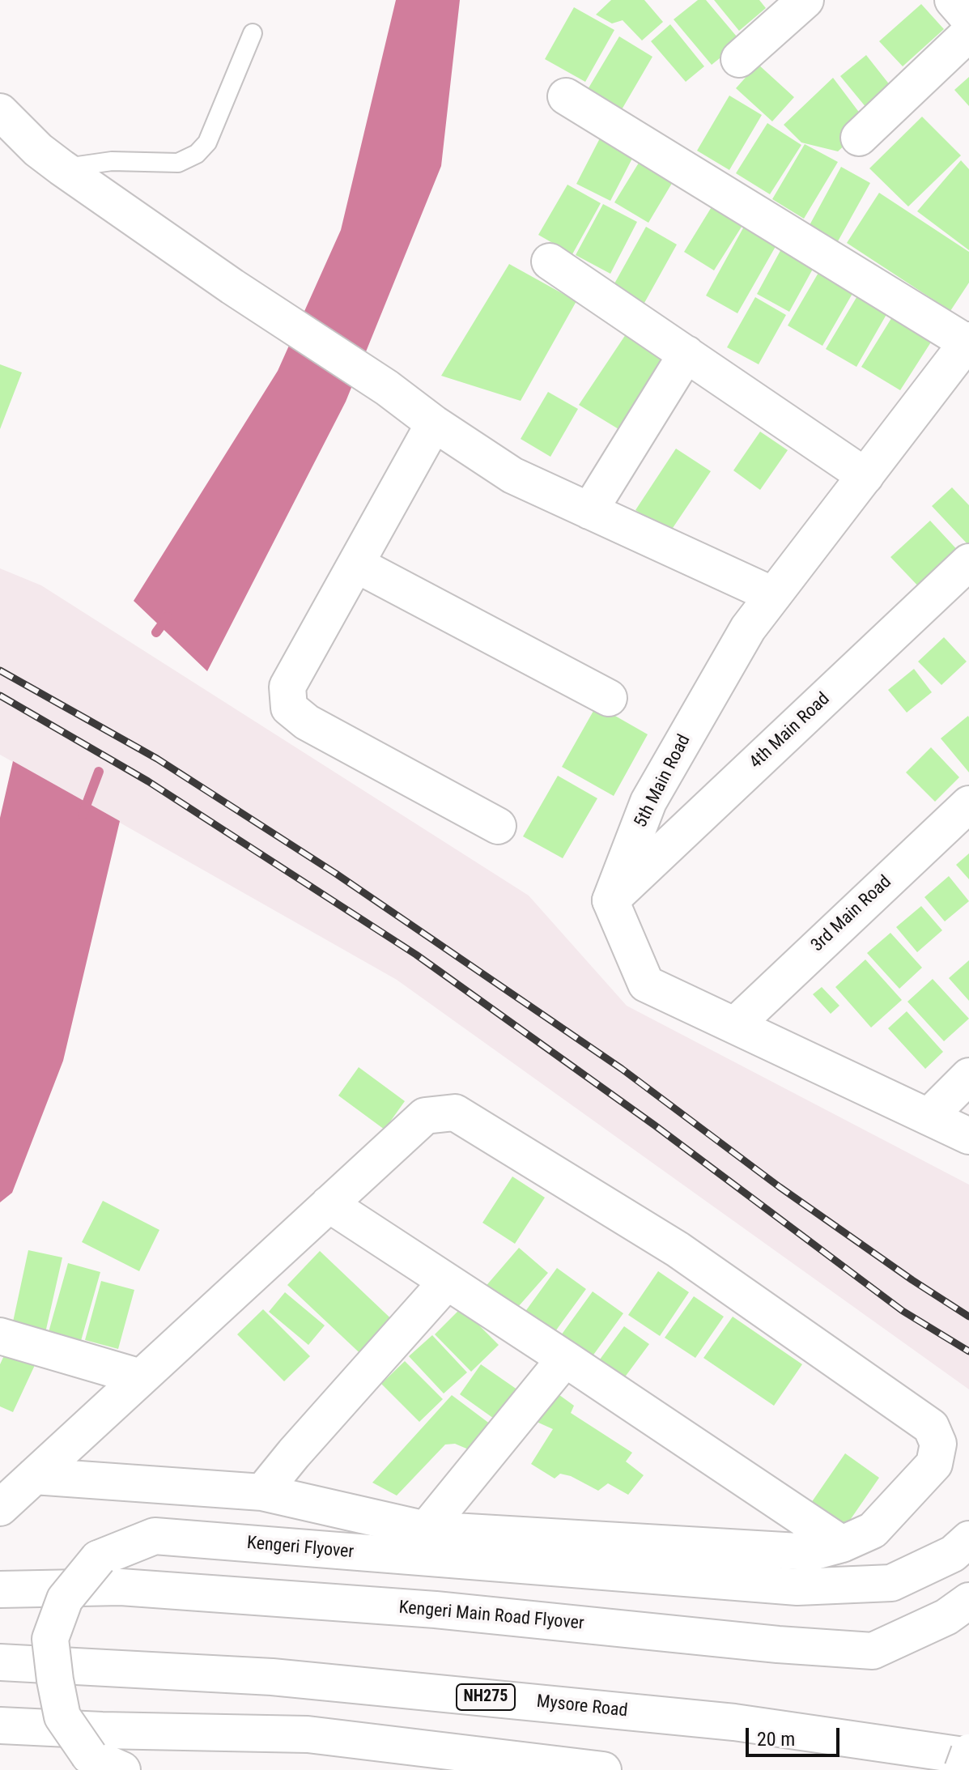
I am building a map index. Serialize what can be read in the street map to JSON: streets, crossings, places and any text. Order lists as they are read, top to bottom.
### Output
{
  "streets": {
    "main road": [
      "4th Main Road",
      "5th Main Road",
      "3rd Main Road",
      "Kengeri Flyover",
      "Kengeri Main Road Flyover",
      "NH275",
      "Mysore Road"
    ]
  },
  "crossings": [
    ["4th Main Road", "5th Main Road"]
  ],
  "scale_bar": "20 m"
}
